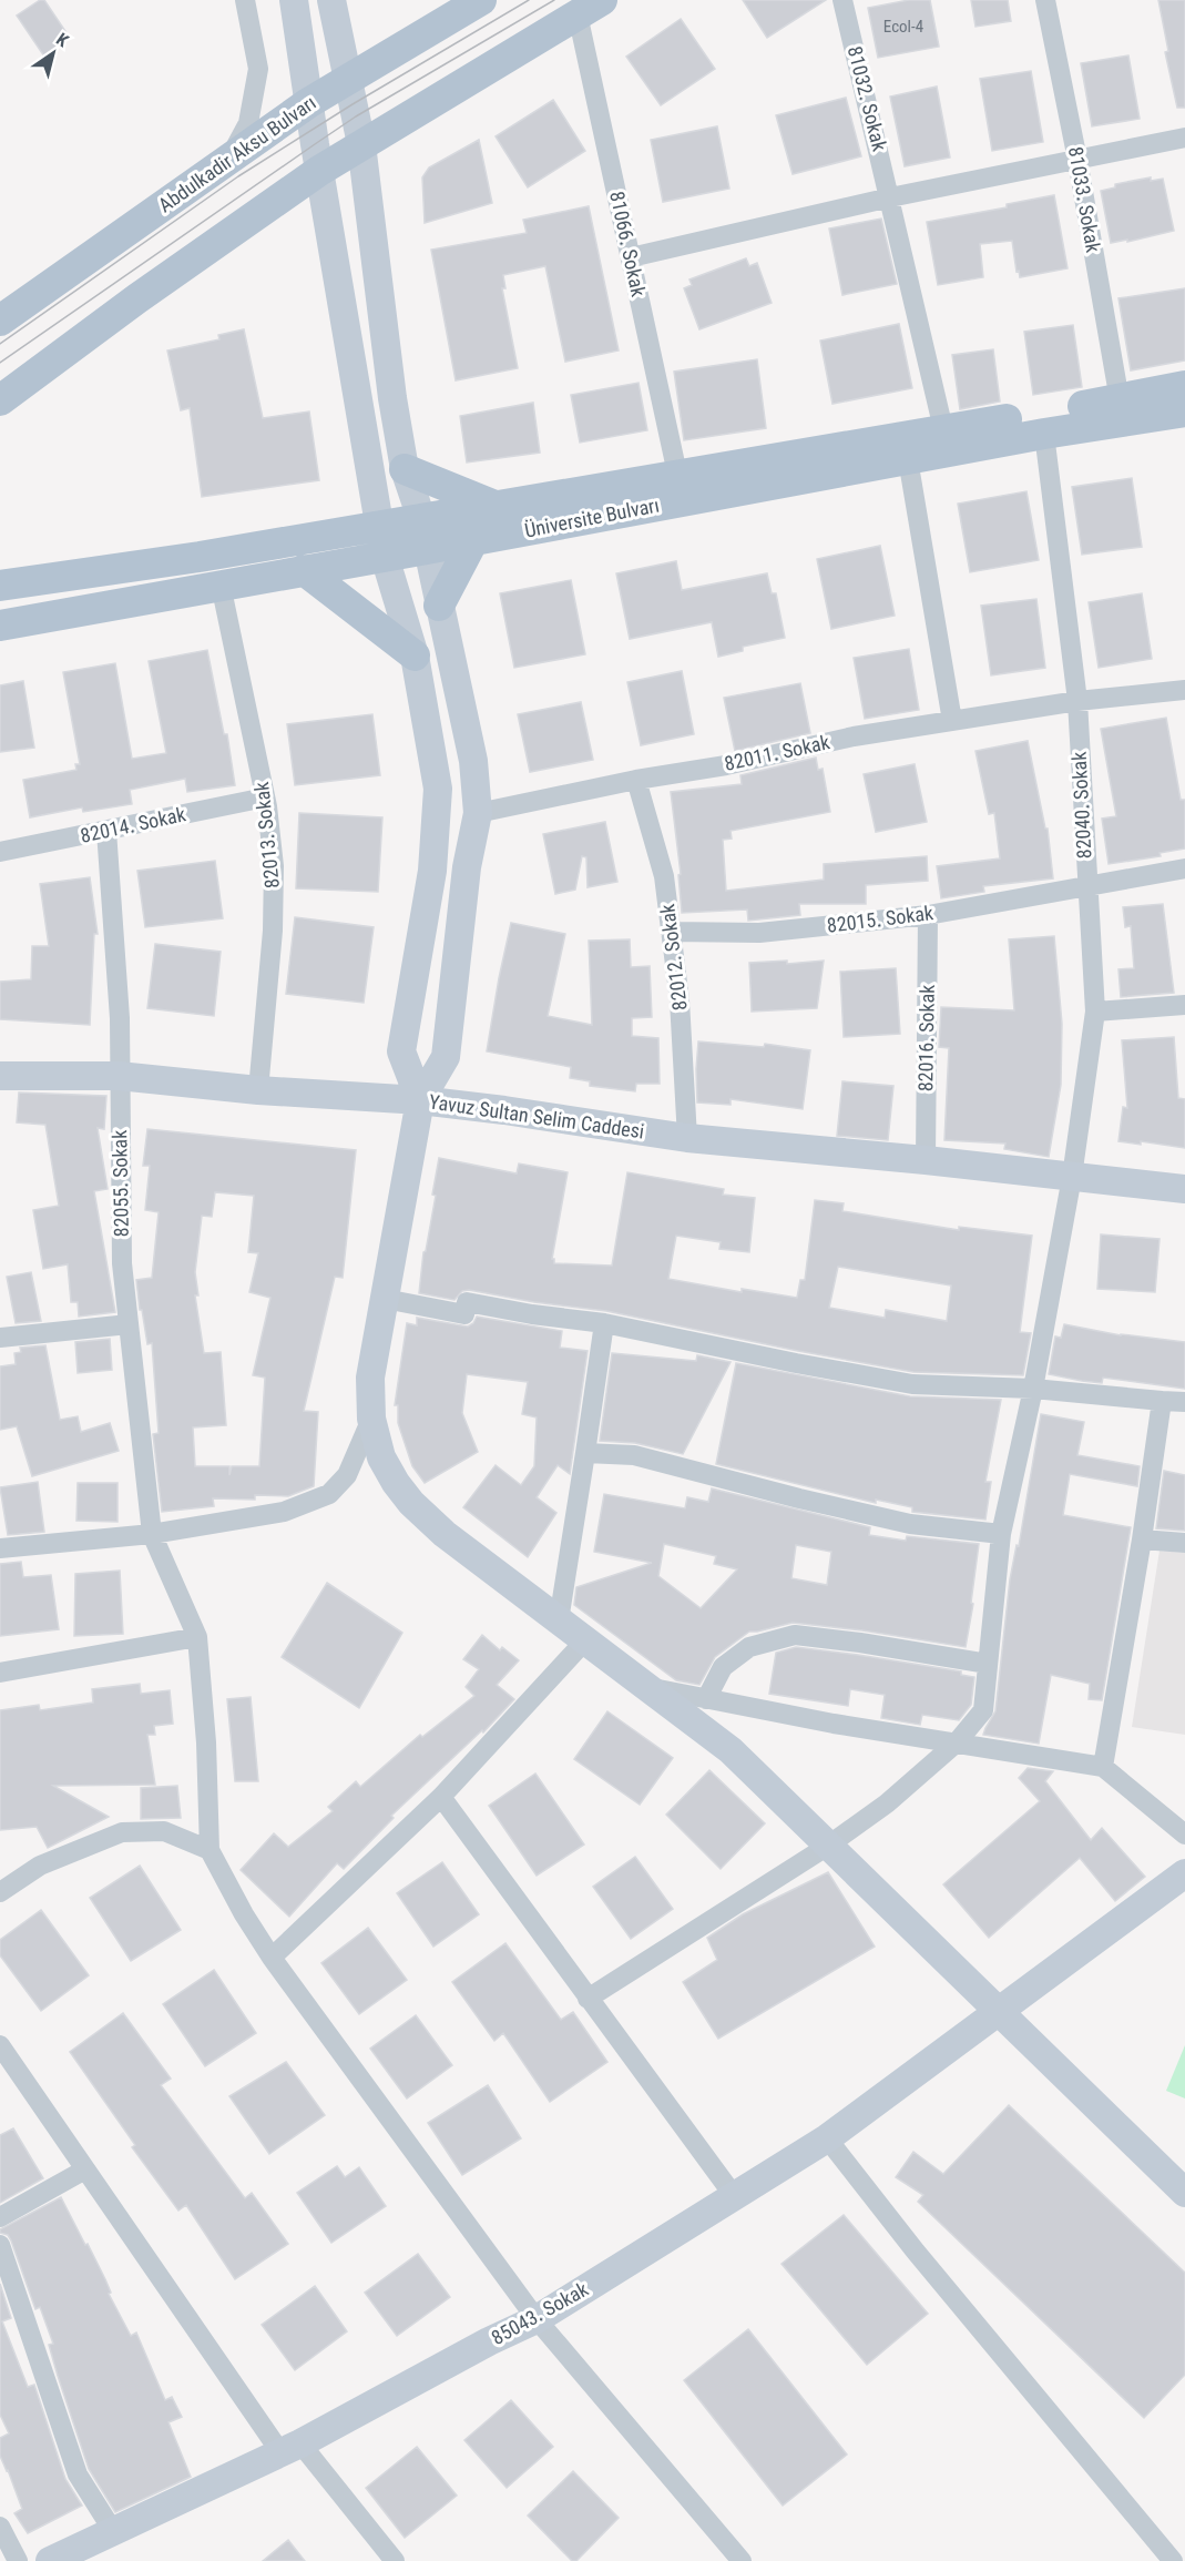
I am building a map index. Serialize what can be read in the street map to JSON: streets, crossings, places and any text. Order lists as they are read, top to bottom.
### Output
{
  "streets": {
    "main road": [
      "Abdulkadir Aksu Bulvarı",
      "Üniversite Bulvarı",
      "Yavuz Sultan Selim Caddesi",
      "85043. Sokak"
    ],
    "street": [
      "81032. Sokak",
      "81033. Sokak",
      "81066. Sokak",
      "82011. Sokak",
      "82040. Sokak",
      "82014. Sokak",
      "82013. Sokak",
      "82015. Sokak",
      "82012. Sokak",
      "82016. Sokak",
      "82055. Sokak"
    ]
  },
  "crossings": [
    ["81032. Sokak", "Üniversite Bulvarı"],
    ["81033. Sokak", "Üniversite Bulvarı"],
    ["81066. Sokak", "Üniversite Bulvarı"],
    ["Üniversite Bulvarı", "82040. Sokak"],
    ["Üniversite Bulvarı", "82013. Sokak"],
    ["82011. Sokak", "82040. Sokak"],
    ["82011. Sokak", "82012. Sokak"],
    ["82040. Sokak", "82015. Sokak"],
    ["82040. Sokak", "Yavuz Sultan Selim Caddesi"],
    ["82014. Sokak", "82013. Sokak"],
    ["82014. Sokak", "82055. Sokak"],
    ["82013. Sokak", "Yavuz Sultan Selim Caddesi"],
    ["82015. Sokak", "82012. Sokak"],
    ["82015. Sokak", "82016. Sokak"],
    ["82012. Sokak", "Yavuz Sultan Selim Caddesi"],
    ["82016. Sokak", "Yavuz Sultan Selim Caddesi"],
    ["Yavuz Sultan Selim Caddesi", "82055. Sokak"]
  ],
  "house_numbers": ["Ecol-4"],
  "north": "top right"
}
